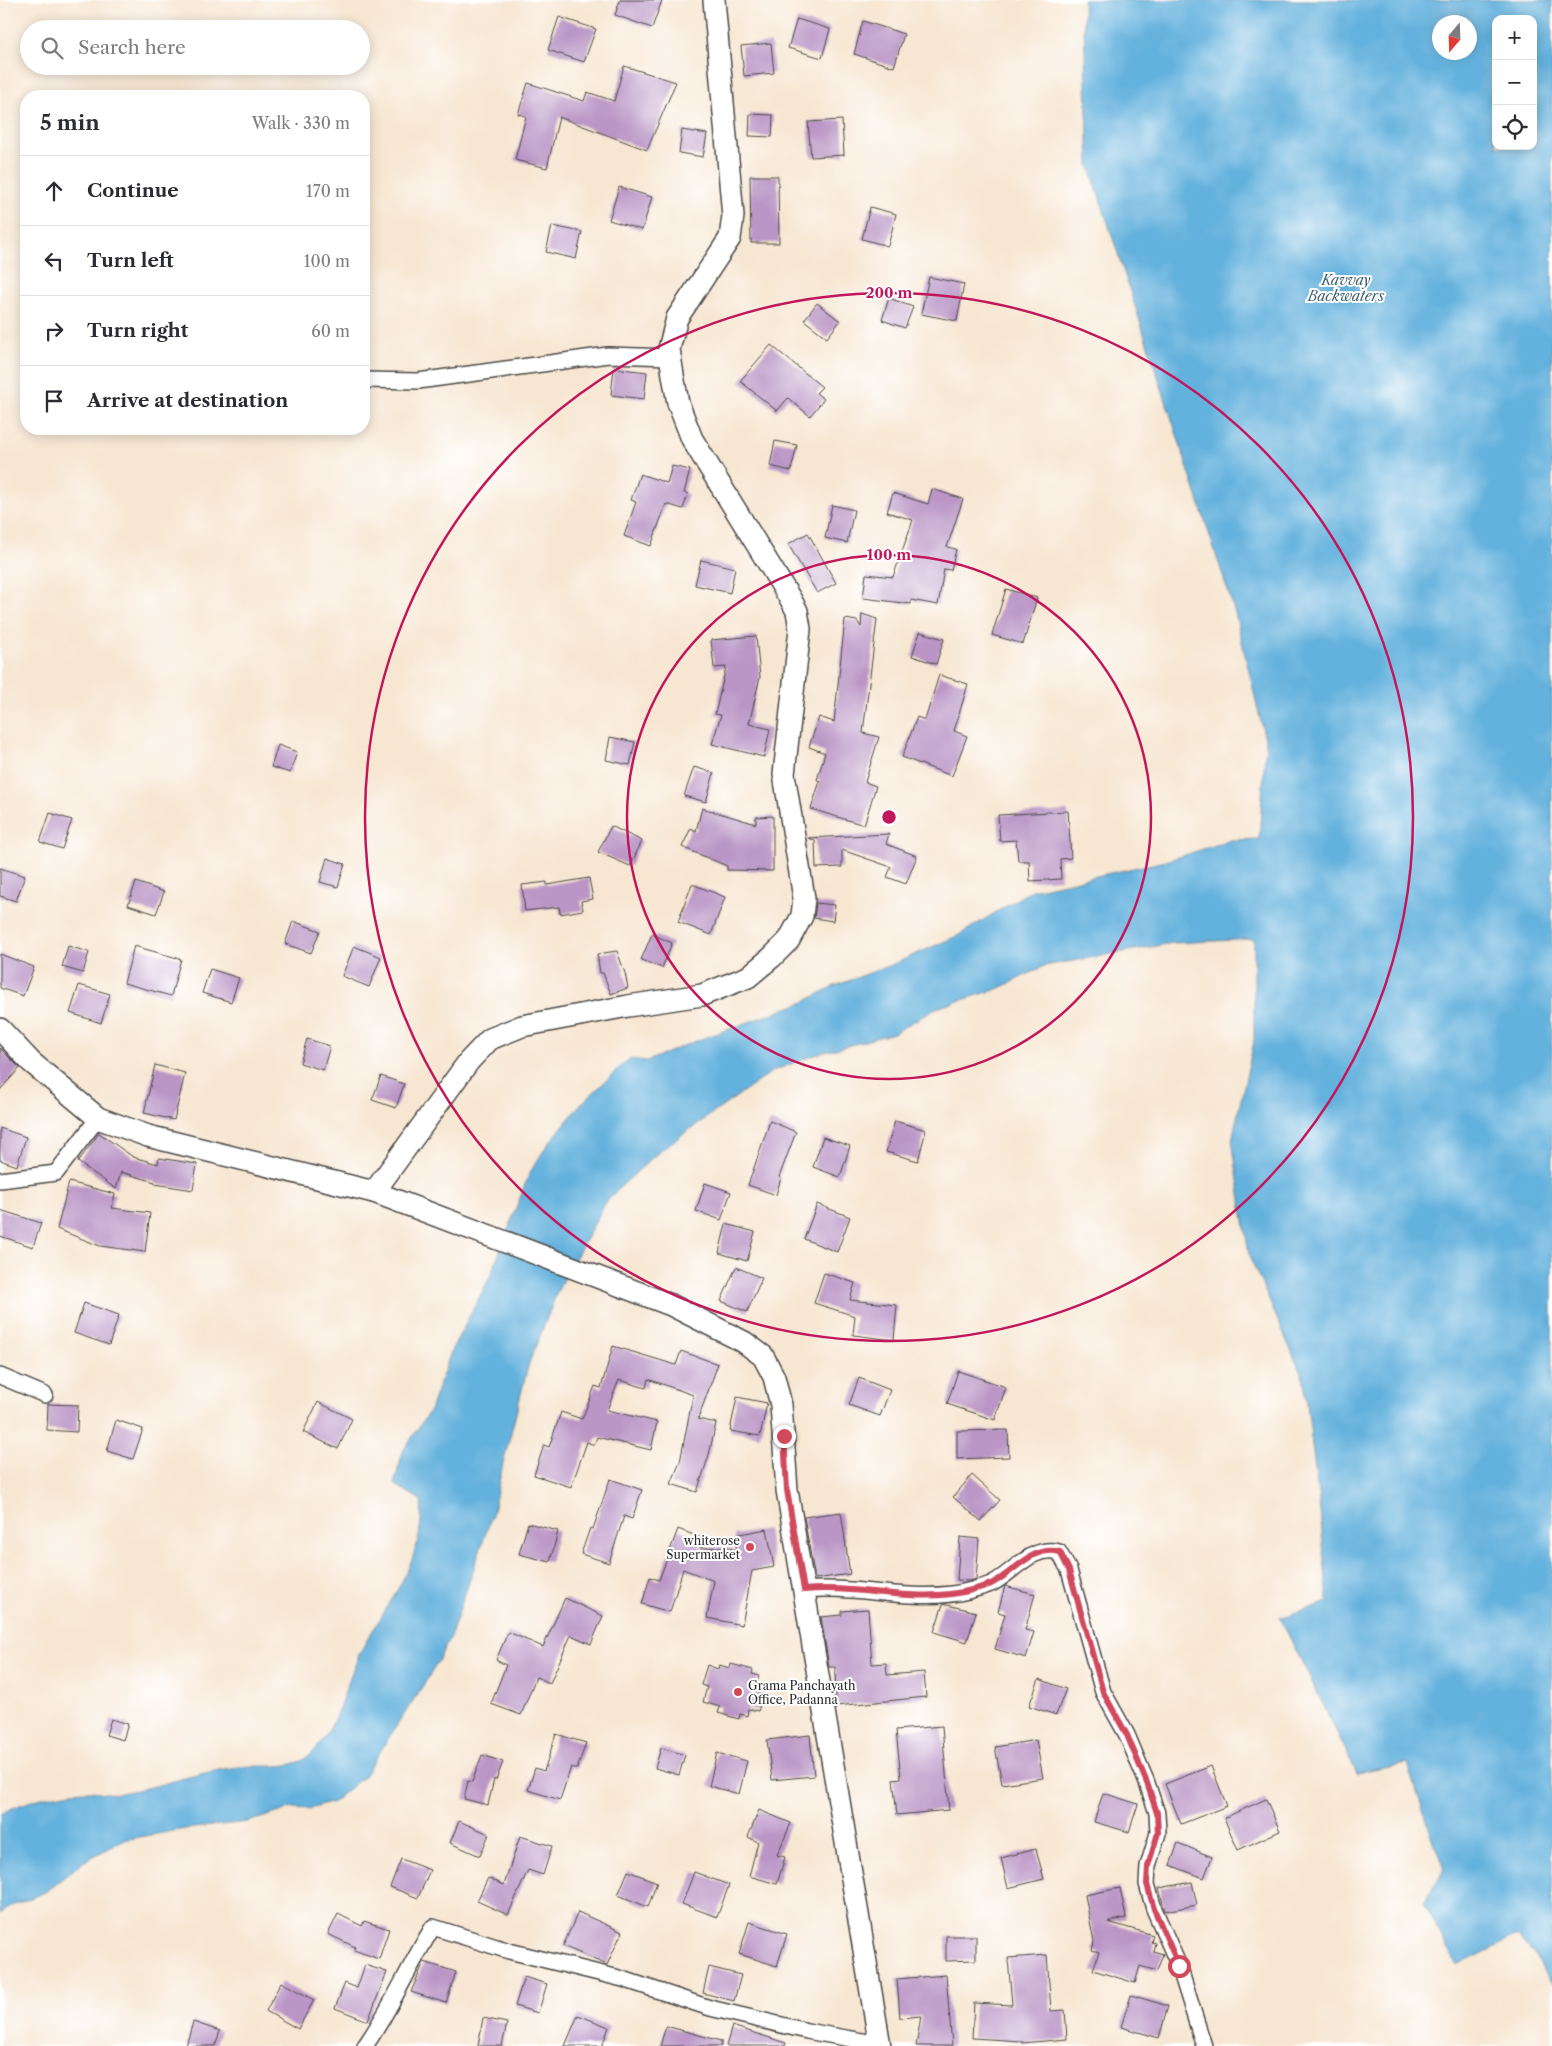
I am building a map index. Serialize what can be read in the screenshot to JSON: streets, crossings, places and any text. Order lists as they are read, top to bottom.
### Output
{
  "water": ["Kavvay Backwaters"],
  "places": ["whiterose Supermarket", "Grama Panchayath Office, Padanna"],
  "north": "bottom",
  "page": {
    "map_buttons": ["+", "−"],
    "search": "Search here",
    "heading": ["5 min", "Walk · 330 m"],
    "list": [
      ["Continue", "170 m"],
      ["Turn left", "100 m"],
      ["Turn right", "60 m"],
      "Arrive at destination"
    ]
  },
  "rings": ["200 m", "100 m"]
}
